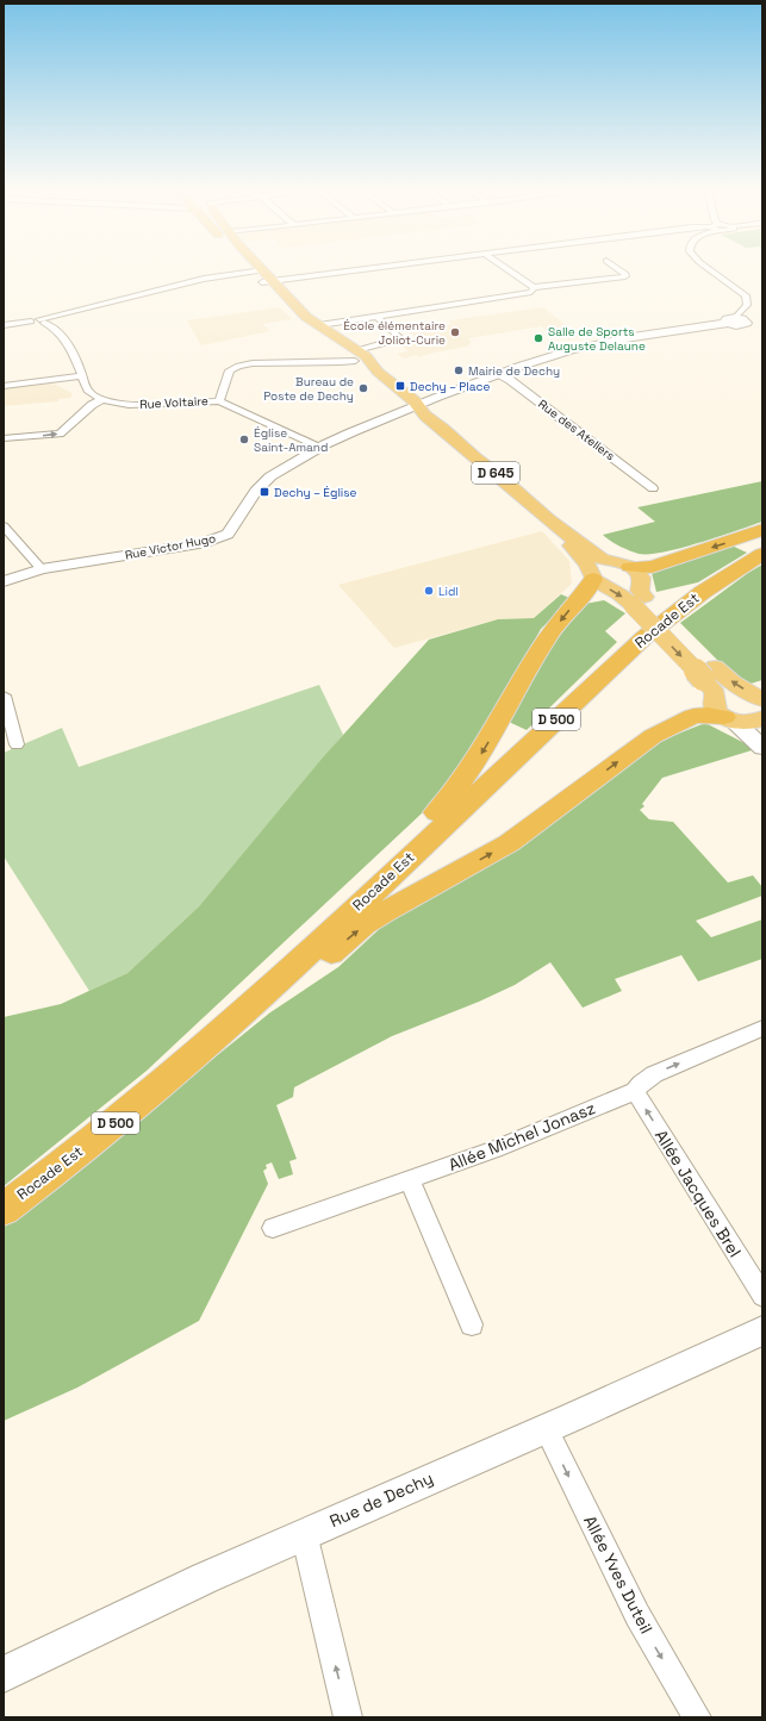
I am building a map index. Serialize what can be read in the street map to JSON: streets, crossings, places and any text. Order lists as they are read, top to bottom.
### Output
{
  "streets": {
    "highway": ["Rocade Est", "D 500"],
    "main road": ["D 645"],
    "street": [
      "Rue Voltaire",
      "Rue des Ateliers",
      "Rue Victor Hugo",
      "Allée Michel Jonasz",
      "Allée Jacques Brel",
      "Rue de Dechy",
      "Allée Yves Duteil"
    ]
  },
  "crossings": [
    ["Rue Voltaire", "Rue Victor Hugo"],
    ["Rue des Ateliers", "Rue Victor Hugo"],
    ["D 645", "Rue Victor Hugo"],
    ["Allée Michel Jonasz", "Allée Jacques Brel"],
    ["Rue de Dechy", "Allée Yves Duteil"]
  ],
  "one_way": ["Allée Jacques Brel", "Allée Yves Duteil"],
  "places": {
    "other": [
      "École élémentaire Joliot-Curie",
      "Salle de Sports Auguste Delaune",
      "Mairie de Dechy",
      "Bureau de Poste de Dechy",
      "Église Saint-Amand",
      "Lidl"
    ],
    "transit": ["Dechy – Place", "Dechy – Église"]
  }
}
